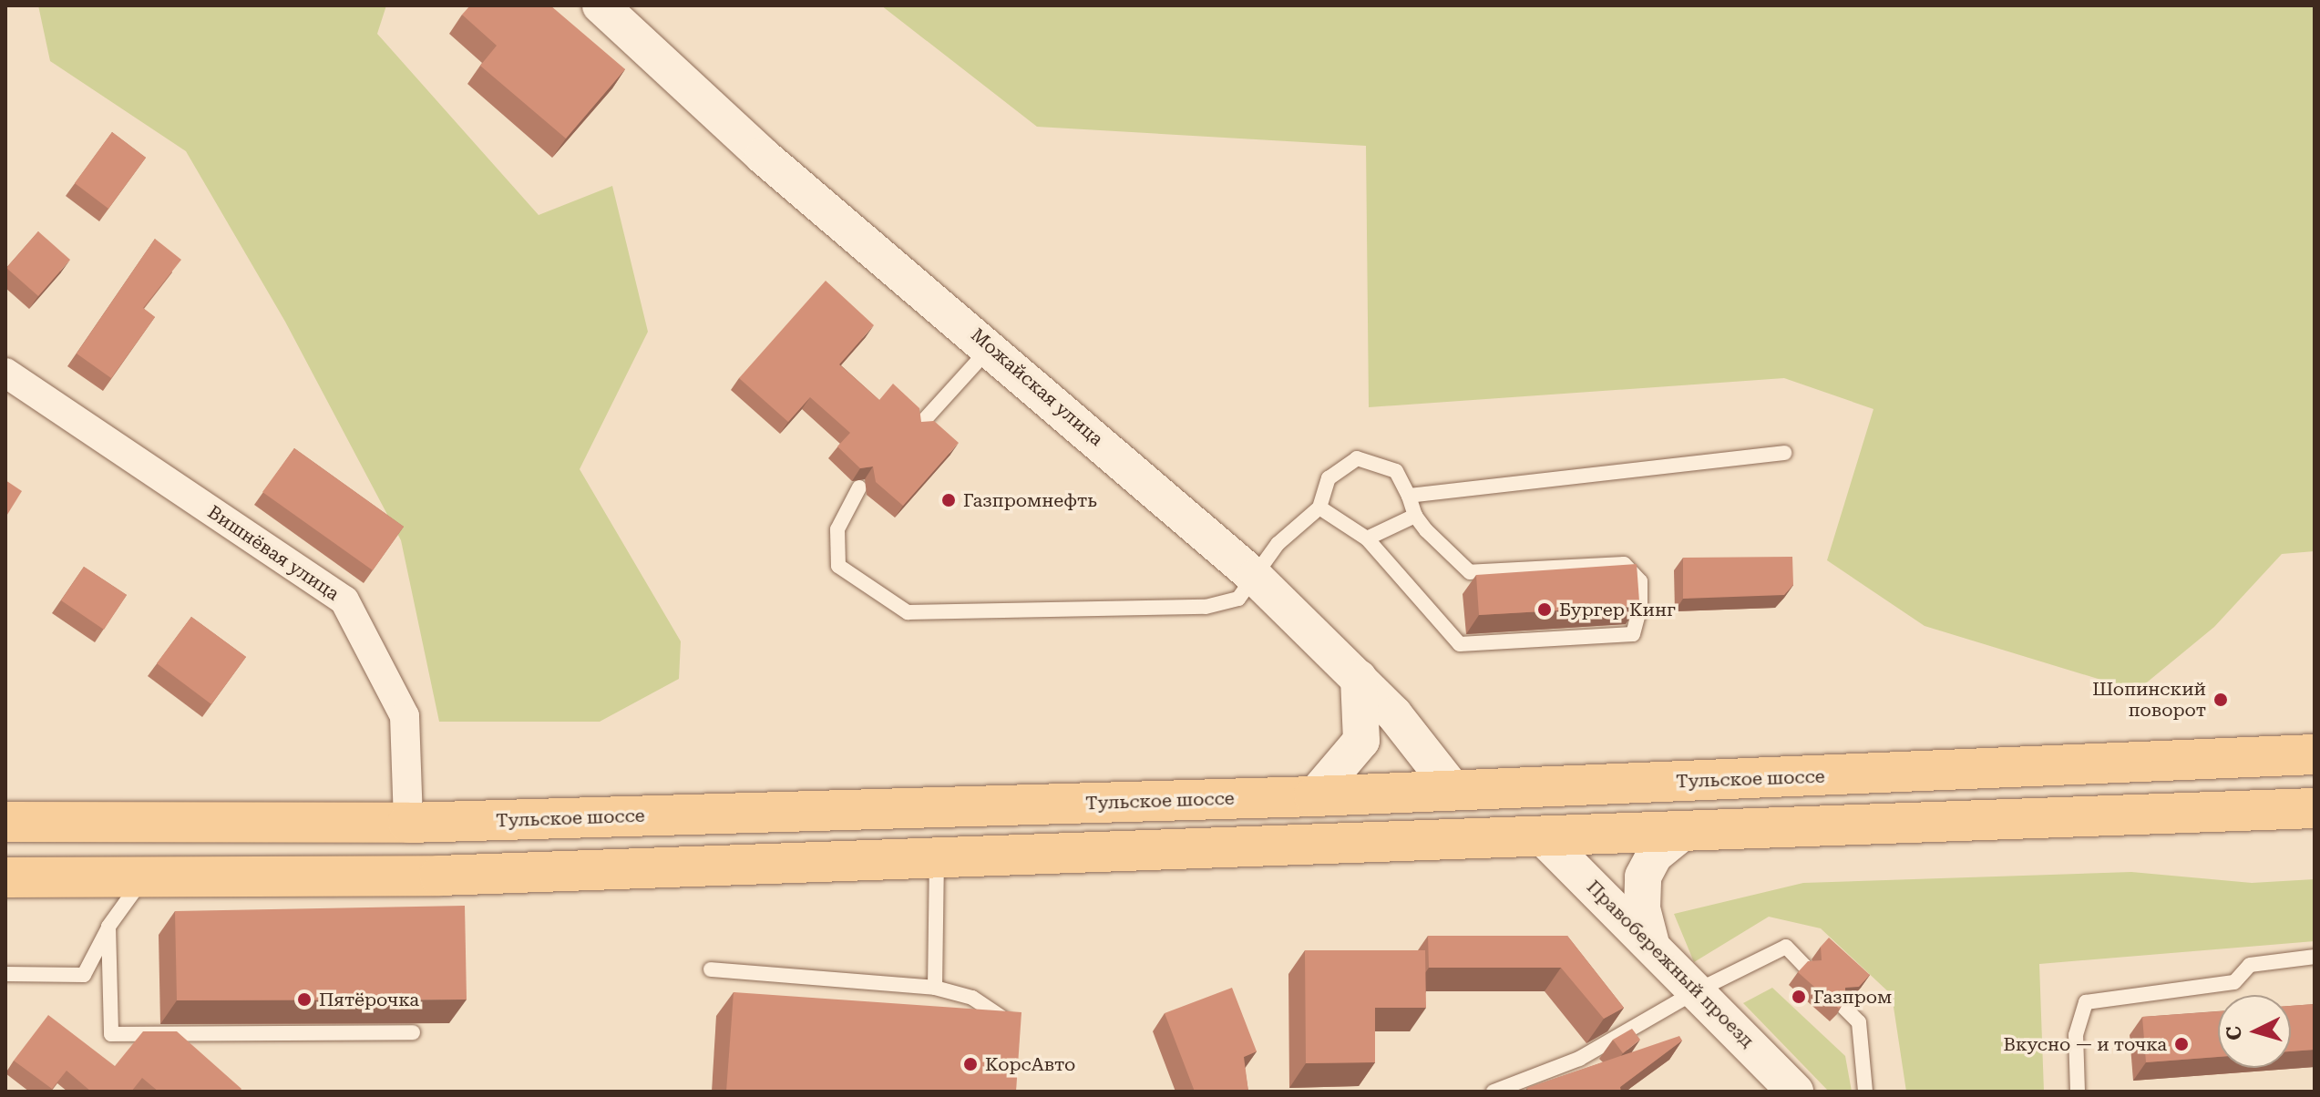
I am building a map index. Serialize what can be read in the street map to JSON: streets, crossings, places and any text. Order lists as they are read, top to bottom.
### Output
{
  "streets": {
    "main road": ["Тульское шоссе"],
    "street": ["Можайская улица", "Вишнёвая улица", "Правобережный проезд"]
  },
  "crossings": [
    ["Можайская улица", "Тульское шоссе"],
    ["Вишнёвая улица", "Тульское шоссе"]
  ],
  "places": [
    "Газпромнефть",
    "Бургер Кинг",
    "Шопинский поворот",
    "Газпром",
    "Пятёрочка",
    "Вкусно — и точка",
    "КорсАвто"
  ],
  "north": "left"
}
